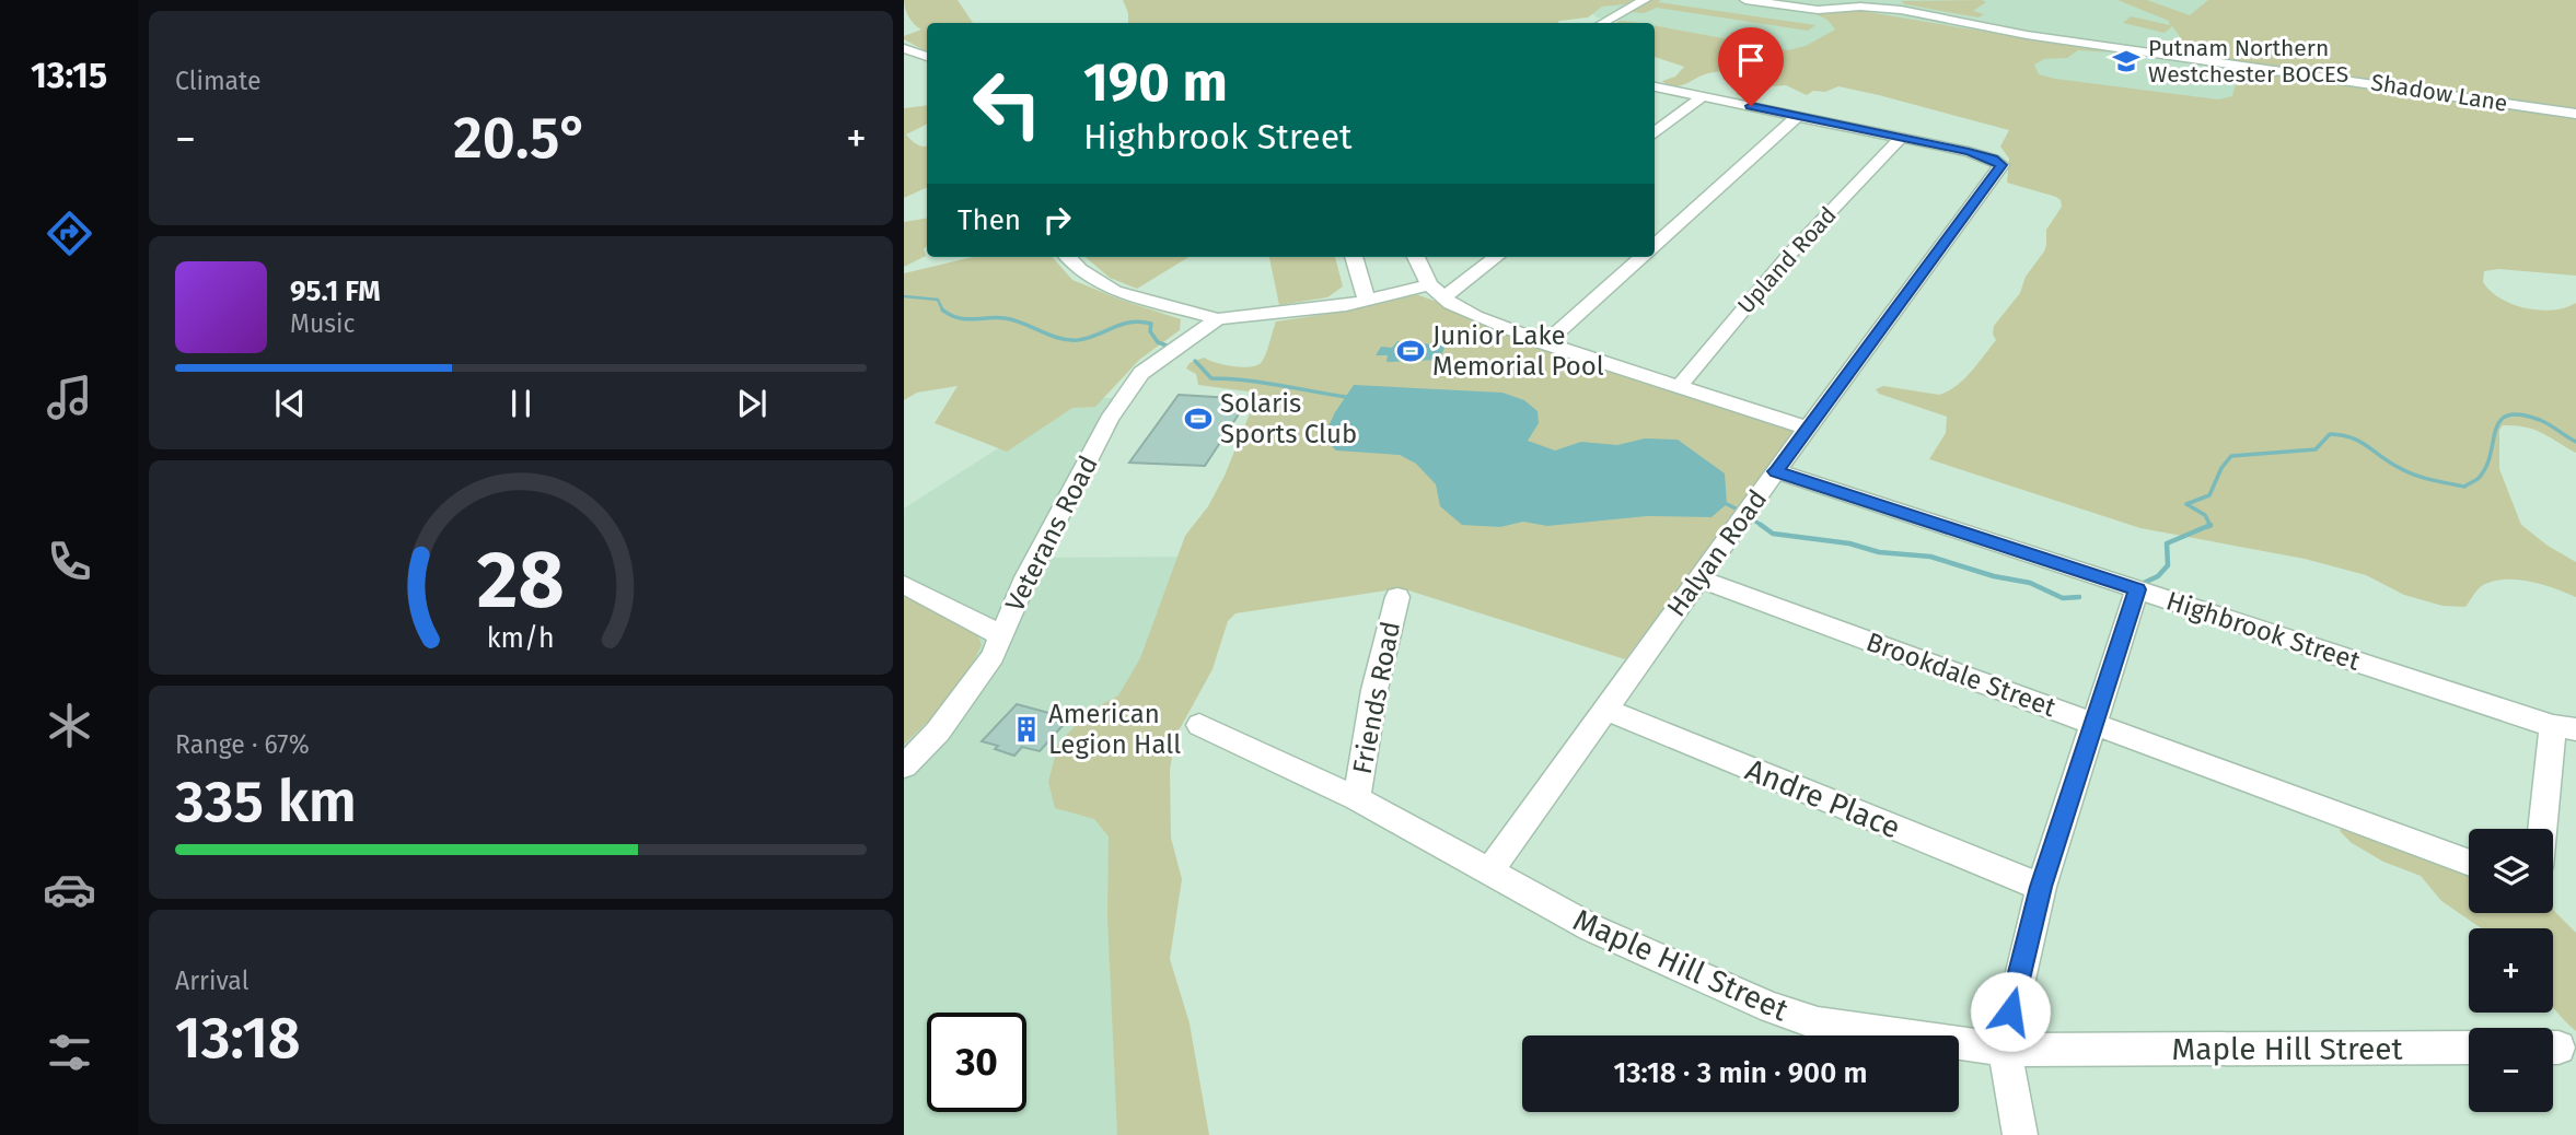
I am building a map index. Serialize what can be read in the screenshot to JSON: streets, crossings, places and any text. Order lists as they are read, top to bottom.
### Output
{
  "streets": {
    "street": [
      "Shadow Lane",
      "Upland Road",
      "Veterans Road",
      "Halyan Road",
      "Highbrook Street",
      "Brookdale Street",
      "Friends Road",
      "Andre Place",
      "Maple Hill Street"
    ]
  },
  "crossings": [
    ["Upland Road", "Halyan Road"],
    ["Halyan Road", "Highbrook Street"],
    ["Halyan Road", "Brookdale Street"],
    ["Halyan Road", "Andre Place"],
    ["Halyan Road", "Maple Hill Street"],
    ["Friends Road", "Maple Hill Street"]
  ],
  "places": {
    "school or university": ["Putnam Northern Westchester BOCES"],
    "sports": ["Junior Lake Memorial Pool", "Solaris Sports Club"],
    "building": ["American Legion Hall"]
  },
  "page": {
    "tabs": "13:15",
    "tile": [
      "Climate",
      ["Range · 67%", "335 km"],
      ["Arrival", "13:18"]
    ],
    "turn": ["190 m", "Highbrook Street"],
    "heat": ["−", "20.5°", "+"],
    "then": "Then",
    "song": ["95.1 FM", "Music"],
    "map_buttons": ["+", "−"],
    "limit": "30",
    "trip": "13:18 · 3 min · 900 m",
    "gauge": ["28", "km/h"]
  }
}
